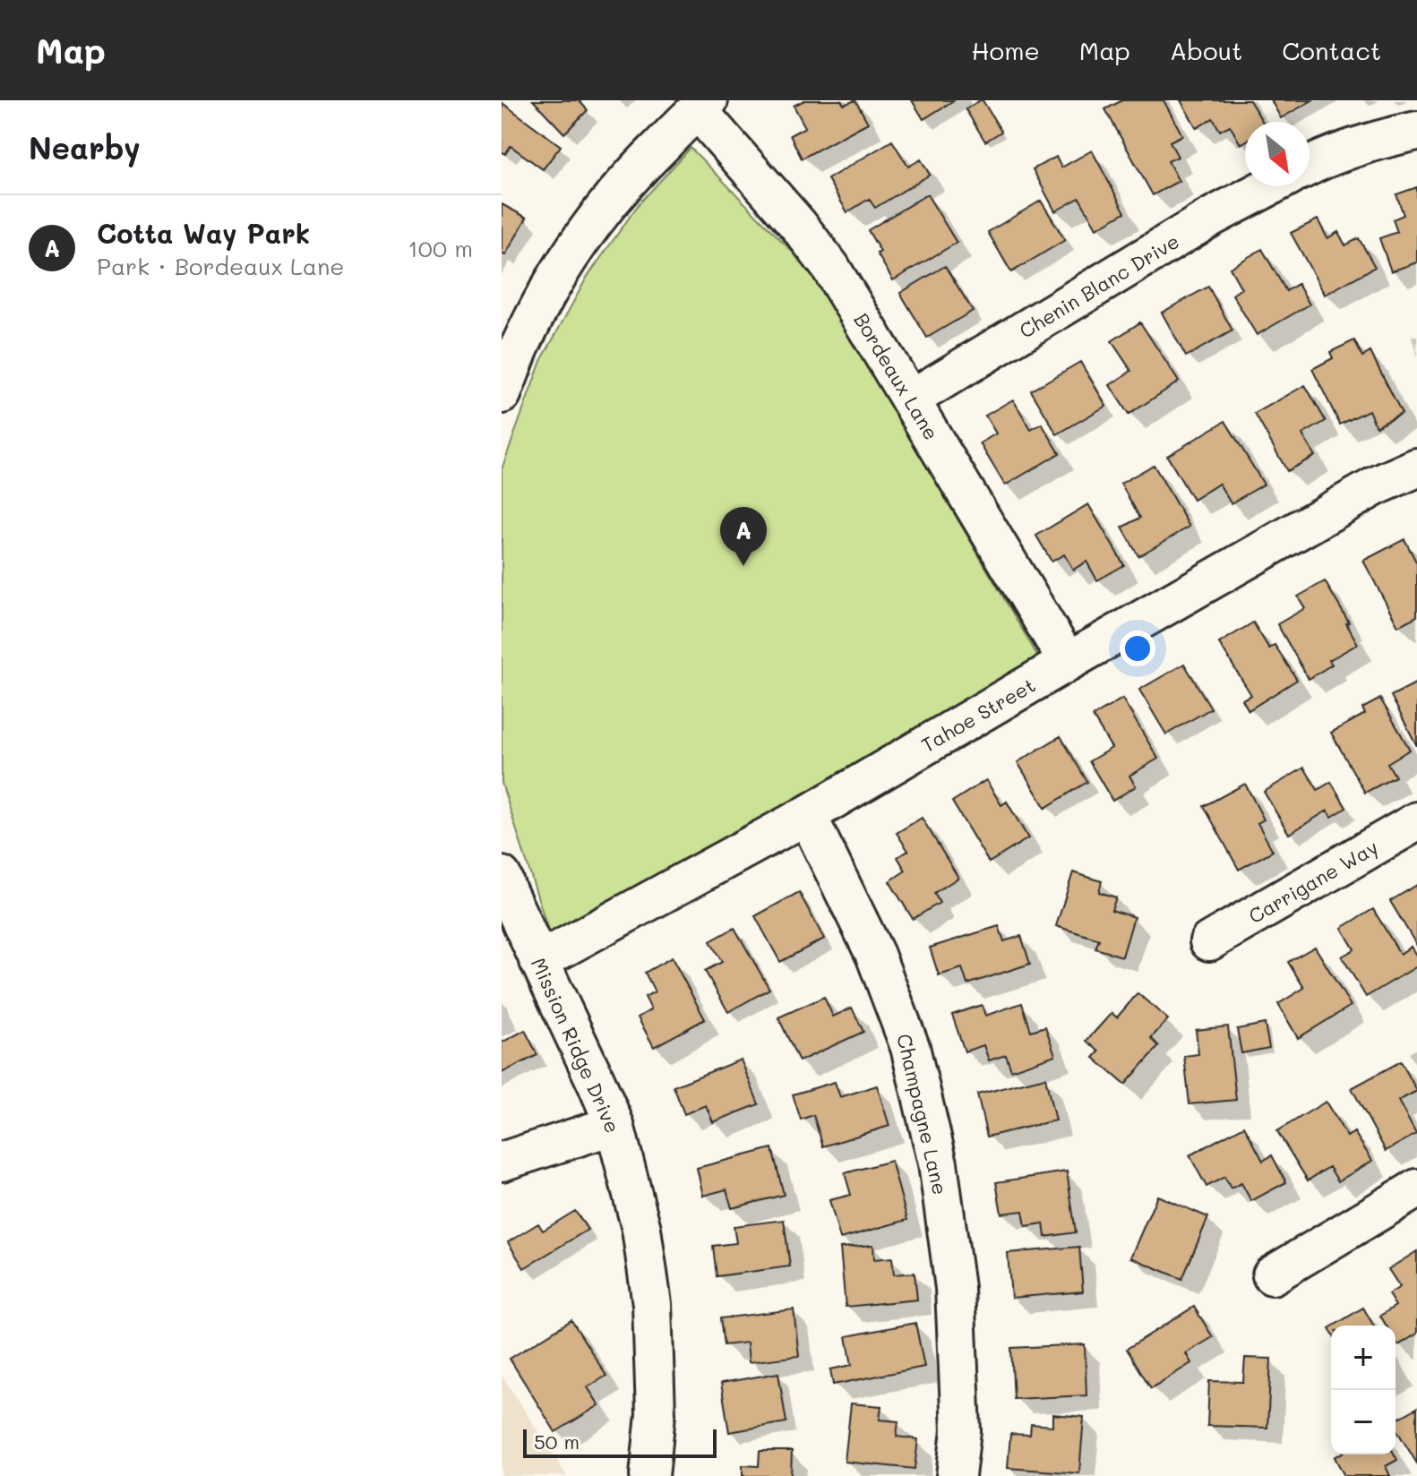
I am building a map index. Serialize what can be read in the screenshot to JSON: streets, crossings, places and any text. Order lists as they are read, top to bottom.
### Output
{
  "streets": {
    "street": [
      "Chenin Blanc Drive",
      "Bordeaux Lane",
      "Tahoe Street",
      "Carrigane Way",
      "Mission Ridge Drive",
      "Champagne Lane"
    ]
  },
  "crossings": [
    ["Chenin Blanc Drive", "Bordeaux Lane"],
    ["Bordeaux Lane", "Tahoe Street"],
    ["Tahoe Street", "Mission Ridge Drive"],
    ["Tahoe Street", "Champagne Lane"]
  ],
  "scale_bar": "50 m",
  "north": "bottom right",
  "page": {
    "header": "Map",
    "nav": [
      "Home",
      "Map",
      "About",
      "Contact"
    ],
    "heading": "Nearby",
    "list": [
      {
        "mark": "A",
        "name": "Cotta Way Park",
        "note": "Park · Bordeaux Lane",
        "value": "100 m"
      }
    ],
    "pins": "A",
    "map_buttons": ["+", "−"],
    "scale": "50 m"
  }
}
